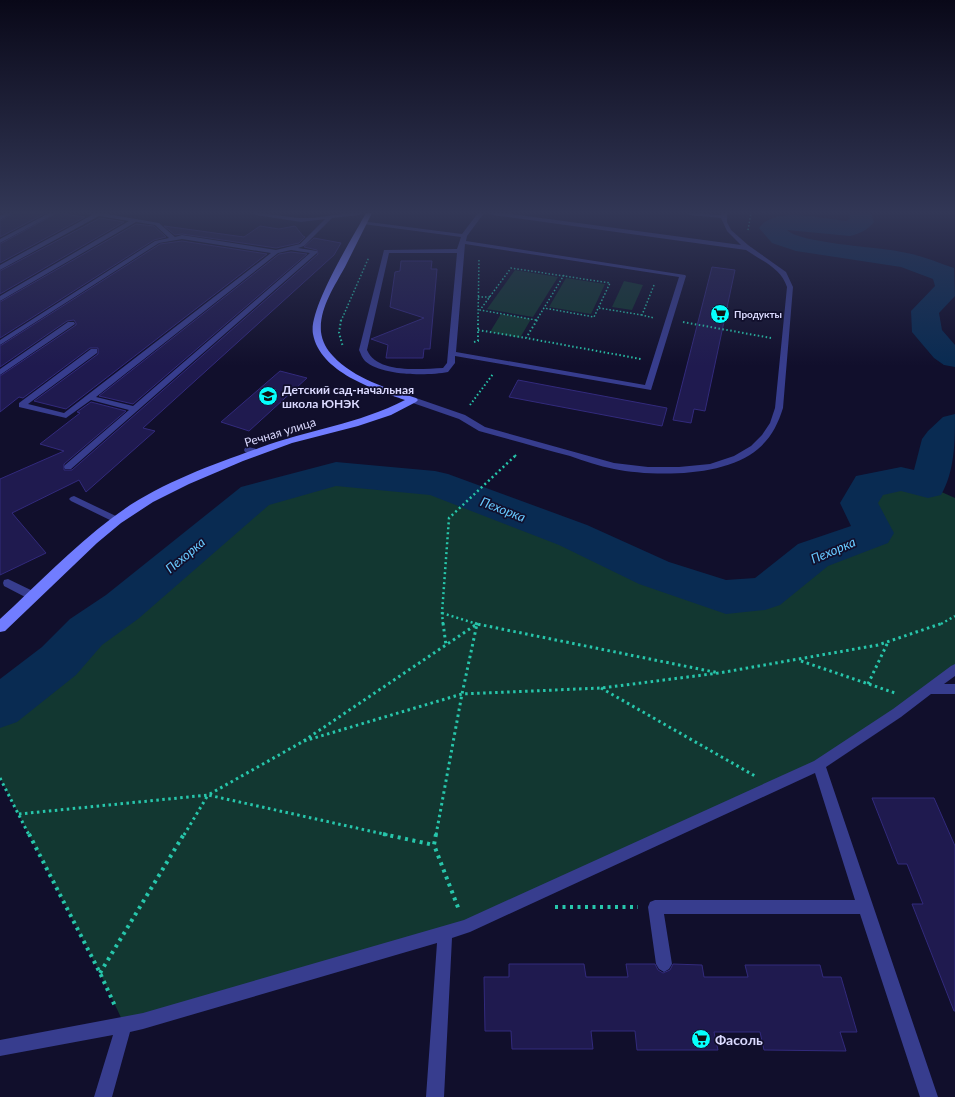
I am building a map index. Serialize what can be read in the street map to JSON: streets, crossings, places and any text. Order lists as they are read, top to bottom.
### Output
{
  "streets": {
    "street": ["Речная улица"]
  },
  "water": ["Пехорка"],
  "places": {
    "supermarket": ["Продукты", "Фасоль"],
    "school or university": ["Детский сад-начальная школа ЮНЭК"]
  }
}
